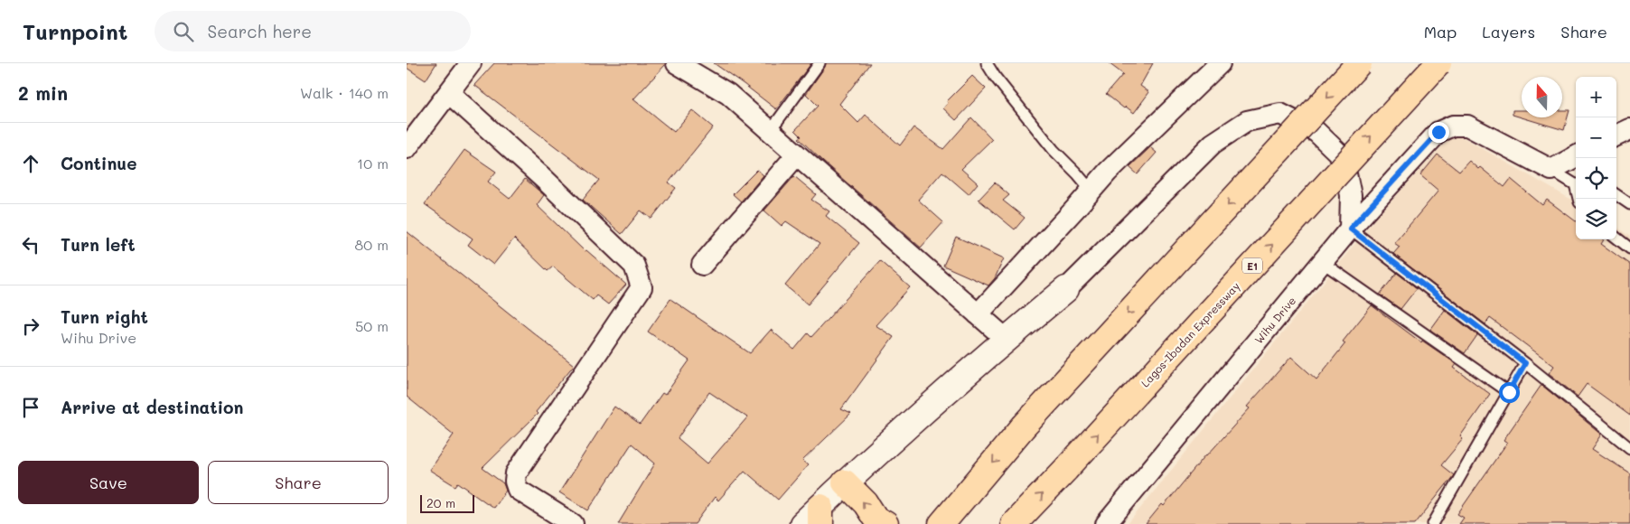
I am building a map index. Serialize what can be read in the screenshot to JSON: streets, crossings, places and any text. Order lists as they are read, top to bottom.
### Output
{
  "streets": {
    "highway": ["E1", "Lagos-Ibadan Expressway"],
    "street": ["Wihu Drive"]
  },
  "scale_bar": "20 m",
  "north": "top",
  "page": {
    "header": "Turnpoint",
    "search": "Search here",
    "nav": ["Map", "Layers", "Share"],
    "heading": ["2 min", "Walk · 140 m"],
    "map_buttons": ["+", "−"],
    "list": [
      ["Continue", "10 m"],
      ["Turn left", "80 m"],
      ["Turn right", "Wihu Drive", "50 m"],
      "Arrive at destination"
    ],
    "buttons": ["Save", "Share"],
    "scale": "20 m"
  }
}
